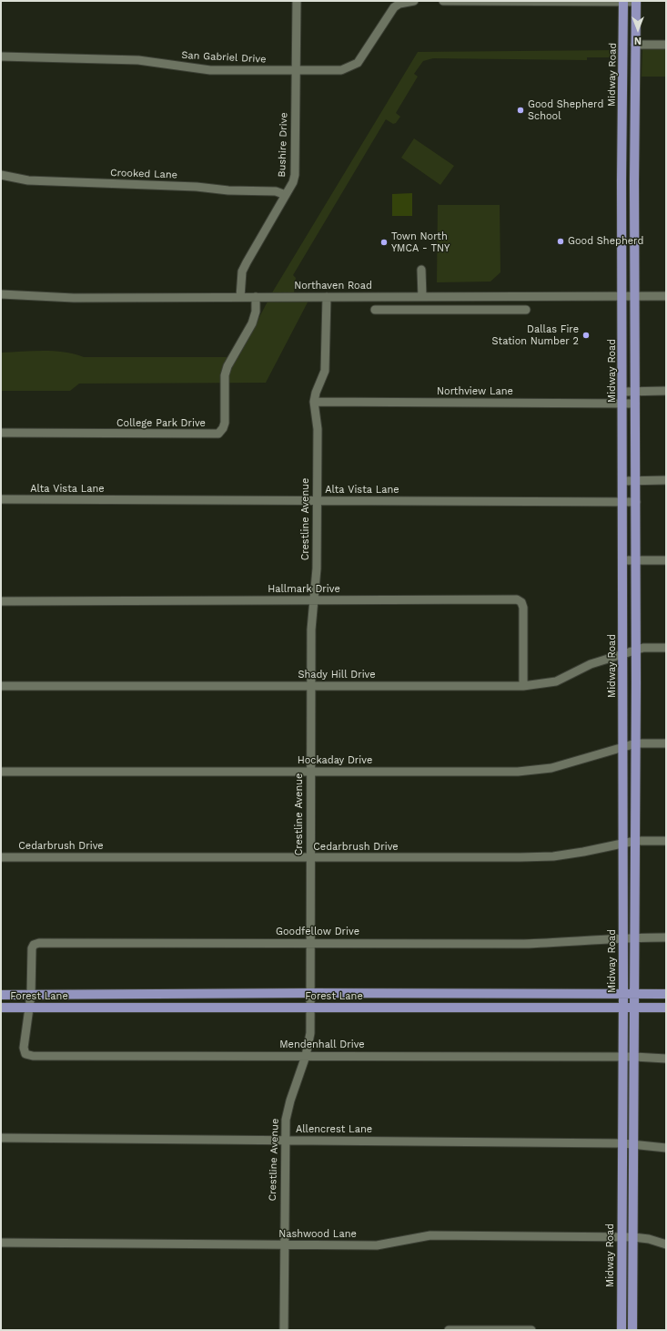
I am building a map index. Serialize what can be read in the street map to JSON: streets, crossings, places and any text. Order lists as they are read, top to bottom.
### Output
{
  "streets": {
    "main road": ["Midway Road", "Forest Lane"],
    "street": [
      "San Gabriel Drive",
      "Bushire Drive",
      "Crooked Lane",
      "Northaven Road",
      "Northview Lane",
      "College Park Drive",
      "Alta Vista Lane",
      "Crestline Avenue",
      "Hallmark Drive",
      "Shady Hill Drive",
      "Hockaday Drive",
      "Cedarbrush Drive",
      "Goodfellow Drive",
      "Mendenhall Drive",
      "Allencrest Lane",
      "Nashwood Lane"
    ]
  },
  "crossings": [
    ["San Gabriel Drive", "Bushire Drive"],
    ["Midway Road", "Northaven Road"],
    ["Midway Road", "Northview Lane"],
    ["Midway Road", "Alta Vista Lane"],
    ["Midway Road", "Shady Hill Drive"],
    ["Midway Road", "Hockaday Drive"],
    ["Midway Road", "Cedarbrush Drive"],
    ["Midway Road", "Goodfellow Drive"],
    ["Midway Road", "Forest Lane"],
    ["Midway Road", "Mendenhall Drive"],
    ["Midway Road", "Allencrest Lane"],
    ["Midway Road", "Nashwood Lane"],
    ["Bushire Drive", "Crooked Lane"],
    ["Bushire Drive", "Northaven Road"],
    ["Northaven Road", "College Park Drive"],
    ["Northaven Road", "Crestline Avenue"],
    ["Northview Lane", "Crestline Avenue"],
    ["Alta Vista Lane", "Crestline Avenue"],
    ["Crestline Avenue", "Hallmark Drive"],
    ["Crestline Avenue", "Shady Hill Drive"],
    ["Crestline Avenue", "Hockaday Drive"],
    ["Crestline Avenue", "Cedarbrush Drive"],
    ["Crestline Avenue", "Goodfellow Drive"],
    ["Crestline Avenue", "Forest Lane"],
    ["Crestline Avenue", "Mendenhall Drive"],
    ["Crestline Avenue", "Allencrest Lane"],
    ["Crestline Avenue", "Nashwood Lane"],
    ["Hallmark Drive", "Shady Hill Drive"],
    ["Goodfellow Drive", "Forest Lane"],
    ["Goodfellow Drive", "Mendenhall Drive"],
    ["Forest Lane", "Mendenhall Drive"]
  ],
  "places": [
    "Good Shepherd School",
    "Good Shepherd",
    "Town North YMCA - TNY",
    "Dallas Fire Station Number 2"
  ],
  "north": "bottom"
}
